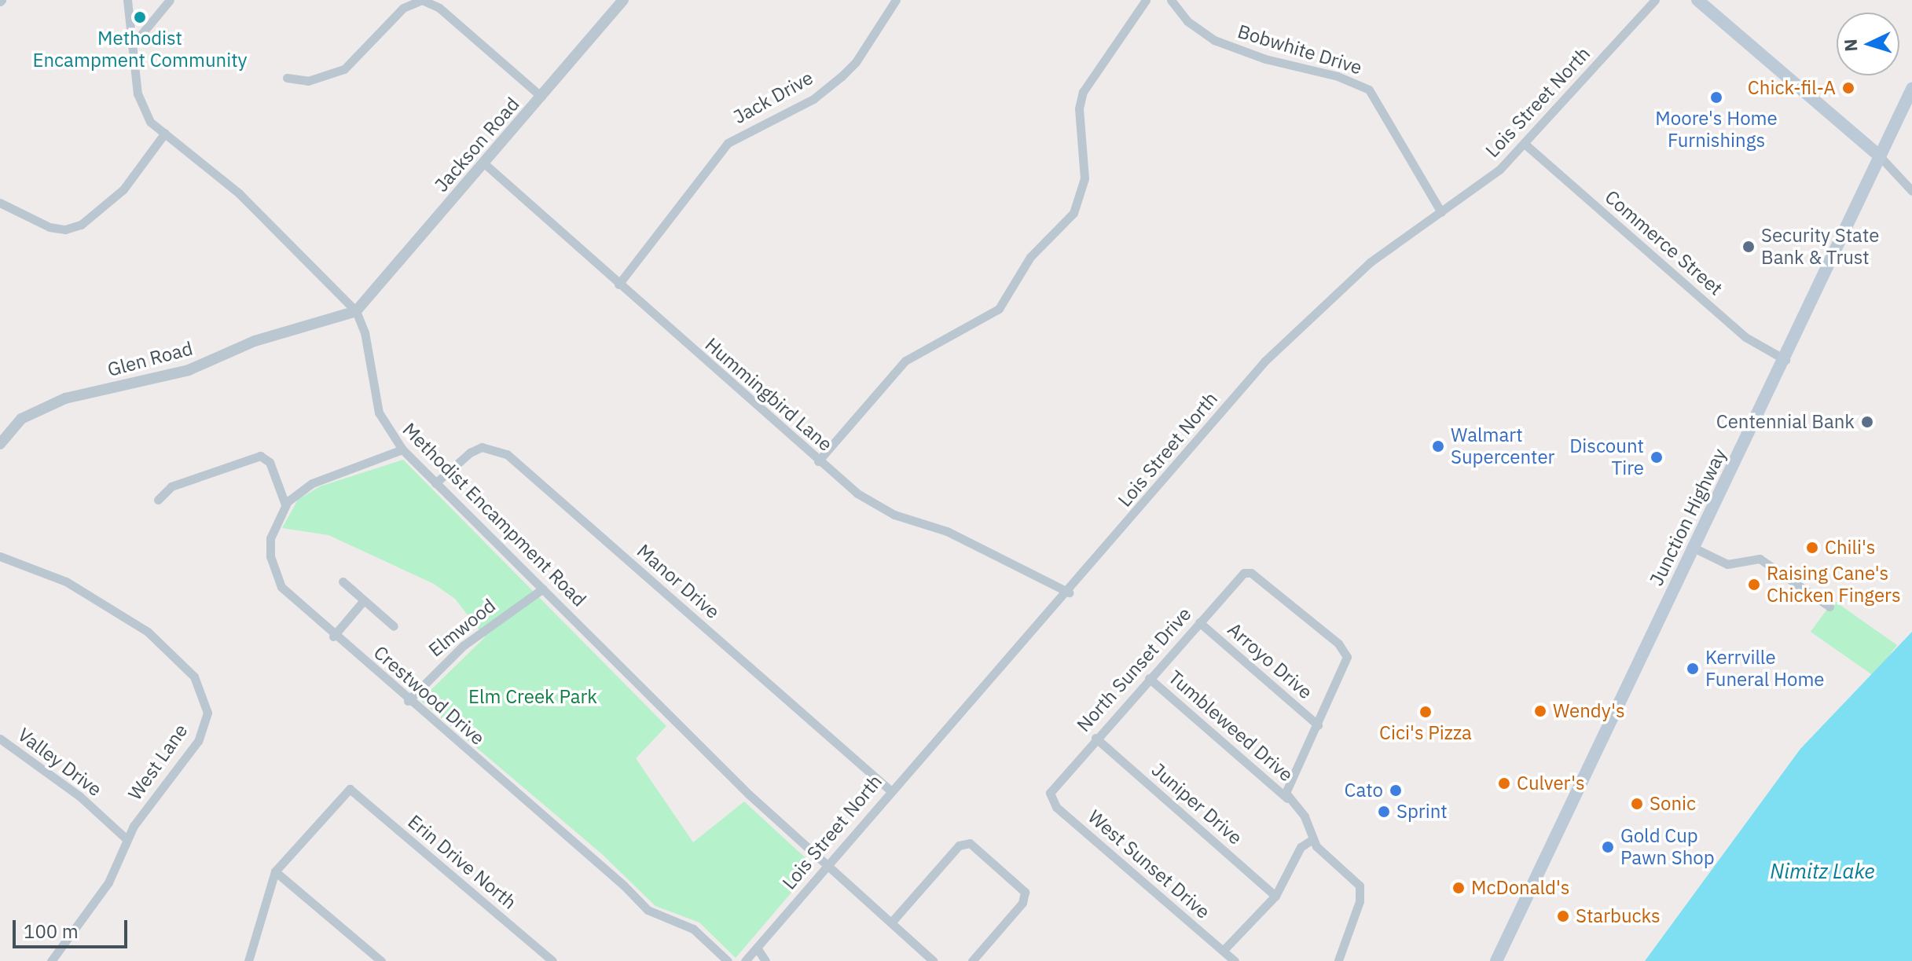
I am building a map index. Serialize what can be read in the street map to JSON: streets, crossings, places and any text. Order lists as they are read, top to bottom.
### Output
{
  "streets": {
    "main road": ["Junction Highway"],
    "street": [
      "Bobwhite Drive",
      "Jack Drive",
      "Lois Street North",
      "Jackson Road",
      "Commerce Street",
      "Glen Road",
      "Hummingbird Lane",
      "Methodist Encampment Road",
      "Manor Drive",
      "Elmwood",
      "Arroyo Drive",
      "North Sunset Drive",
      "Crestwood Drive",
      "Tumbleweed Drive",
      "Valley Drive",
      "West Lane",
      "Juniper Drive",
      "Erin Drive North",
      "West Sunset Drive"
    ]
  },
  "crossings": [
    ["Bobwhite Drive", "Lois Street North"],
    ["Jack Drive", "Hummingbird Lane"],
    ["Lois Street North", "Commerce Street"],
    ["Lois Street North", "Hummingbird Lane"],
    ["Lois Street North", "Methodist Encampment Road"],
    ["Lois Street North", "Manor Drive"],
    ["Jackson Road", "Glen Road"],
    ["Jackson Road", "Hummingbird Lane"],
    ["Jackson Road", "Methodist Encampment Road"],
    ["Commerce Street", "Junction Highway"],
    ["Glen Road", "Methodist Encampment Road"],
    ["Methodist Encampment Road", "Manor Drive"],
    ["Methodist Encampment Road", "Elmwood"],
    ["Methodist Encampment Road", "Crestwood Drive"],
    ["Elmwood", "Crestwood Drive"],
    ["Arroyo Drive", "North Sunset Drive"],
    ["North Sunset Drive", "Tumbleweed Drive"],
    ["North Sunset Drive", "Juniper Drive"],
    ["North Sunset Drive", "West Sunset Drive"],
    ["Valley Drive", "West Lane"]
  ],
  "water": ["Nimitz Lake"],
  "parks": ["Elm Creek Park"],
  "places": [
    "Methodist Encampment Community",
    "Chick-fil-A",
    "Moore's Home Furnishings",
    "Security State Bank & Trust",
    "Centennial Bank",
    "Walmart Supercenter",
    "Discount Tire",
    "Chili's",
    "Raising Cane's Chicken Fingers",
    "Kerrville Funeral Home",
    "Wendy's",
    "Cici's Pizza",
    "Culver's",
    "Cato",
    "Sonic",
    "Sprint",
    "Gold Cup Pawn Shop",
    "McDonald's",
    "Starbucks"
  ],
  "scale_bar": "100 m",
  "north": "left"
}
